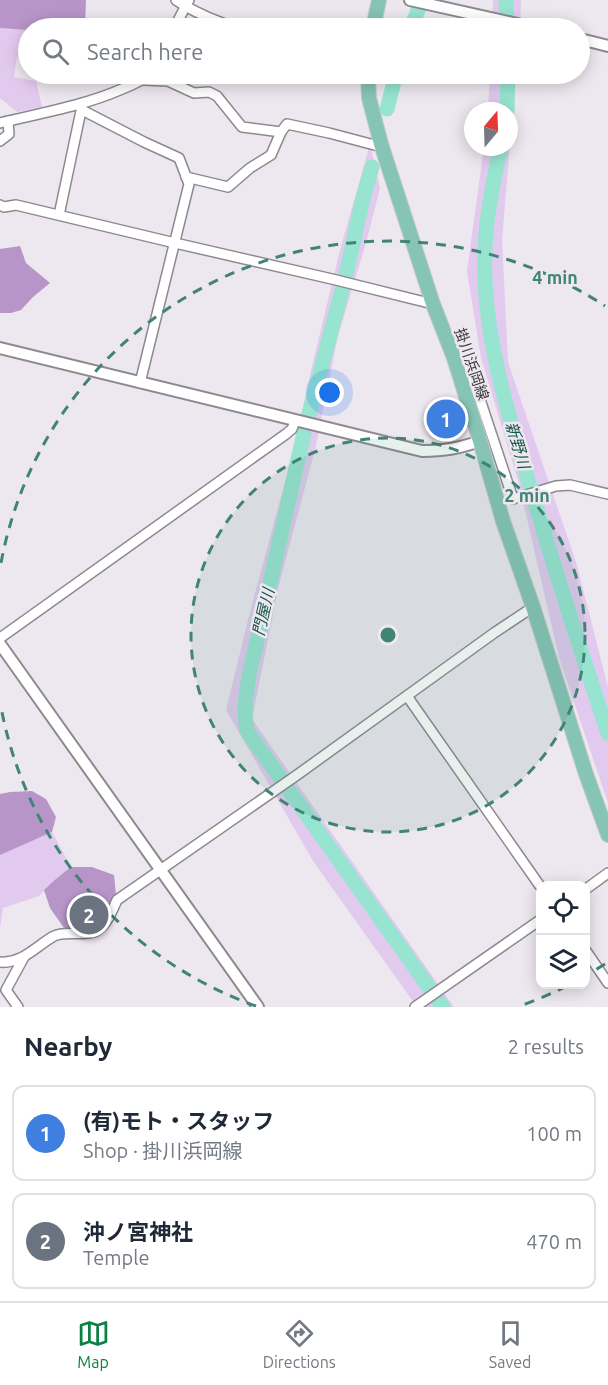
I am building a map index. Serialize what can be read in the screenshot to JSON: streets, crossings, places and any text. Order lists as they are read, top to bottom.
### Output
{
  "streets": {
    "main road": ["掛川浜岡線"]
  },
  "water": ["新野川", "門屋川"],
  "north": "top",
  "page": {
    "search": "Search here",
    "pins": ["1", "2"],
    "heading": ["Nearby", "2 results"],
    "list": [
      {
        "mark": "1",
        "name": "(有)モト・スタッフ",
        "note": "Shop · 掛川浜岡線",
        "value": "100 m"
      },
      {
        "mark": "2",
        "name": "沖ノ宮神社",
        "note": "Temple",
        "value": "470 m"
      }
    ],
    "nav": ["Map", "Directions", "Saved"]
  },
  "rings": ["4 min", "2 min"]
}
